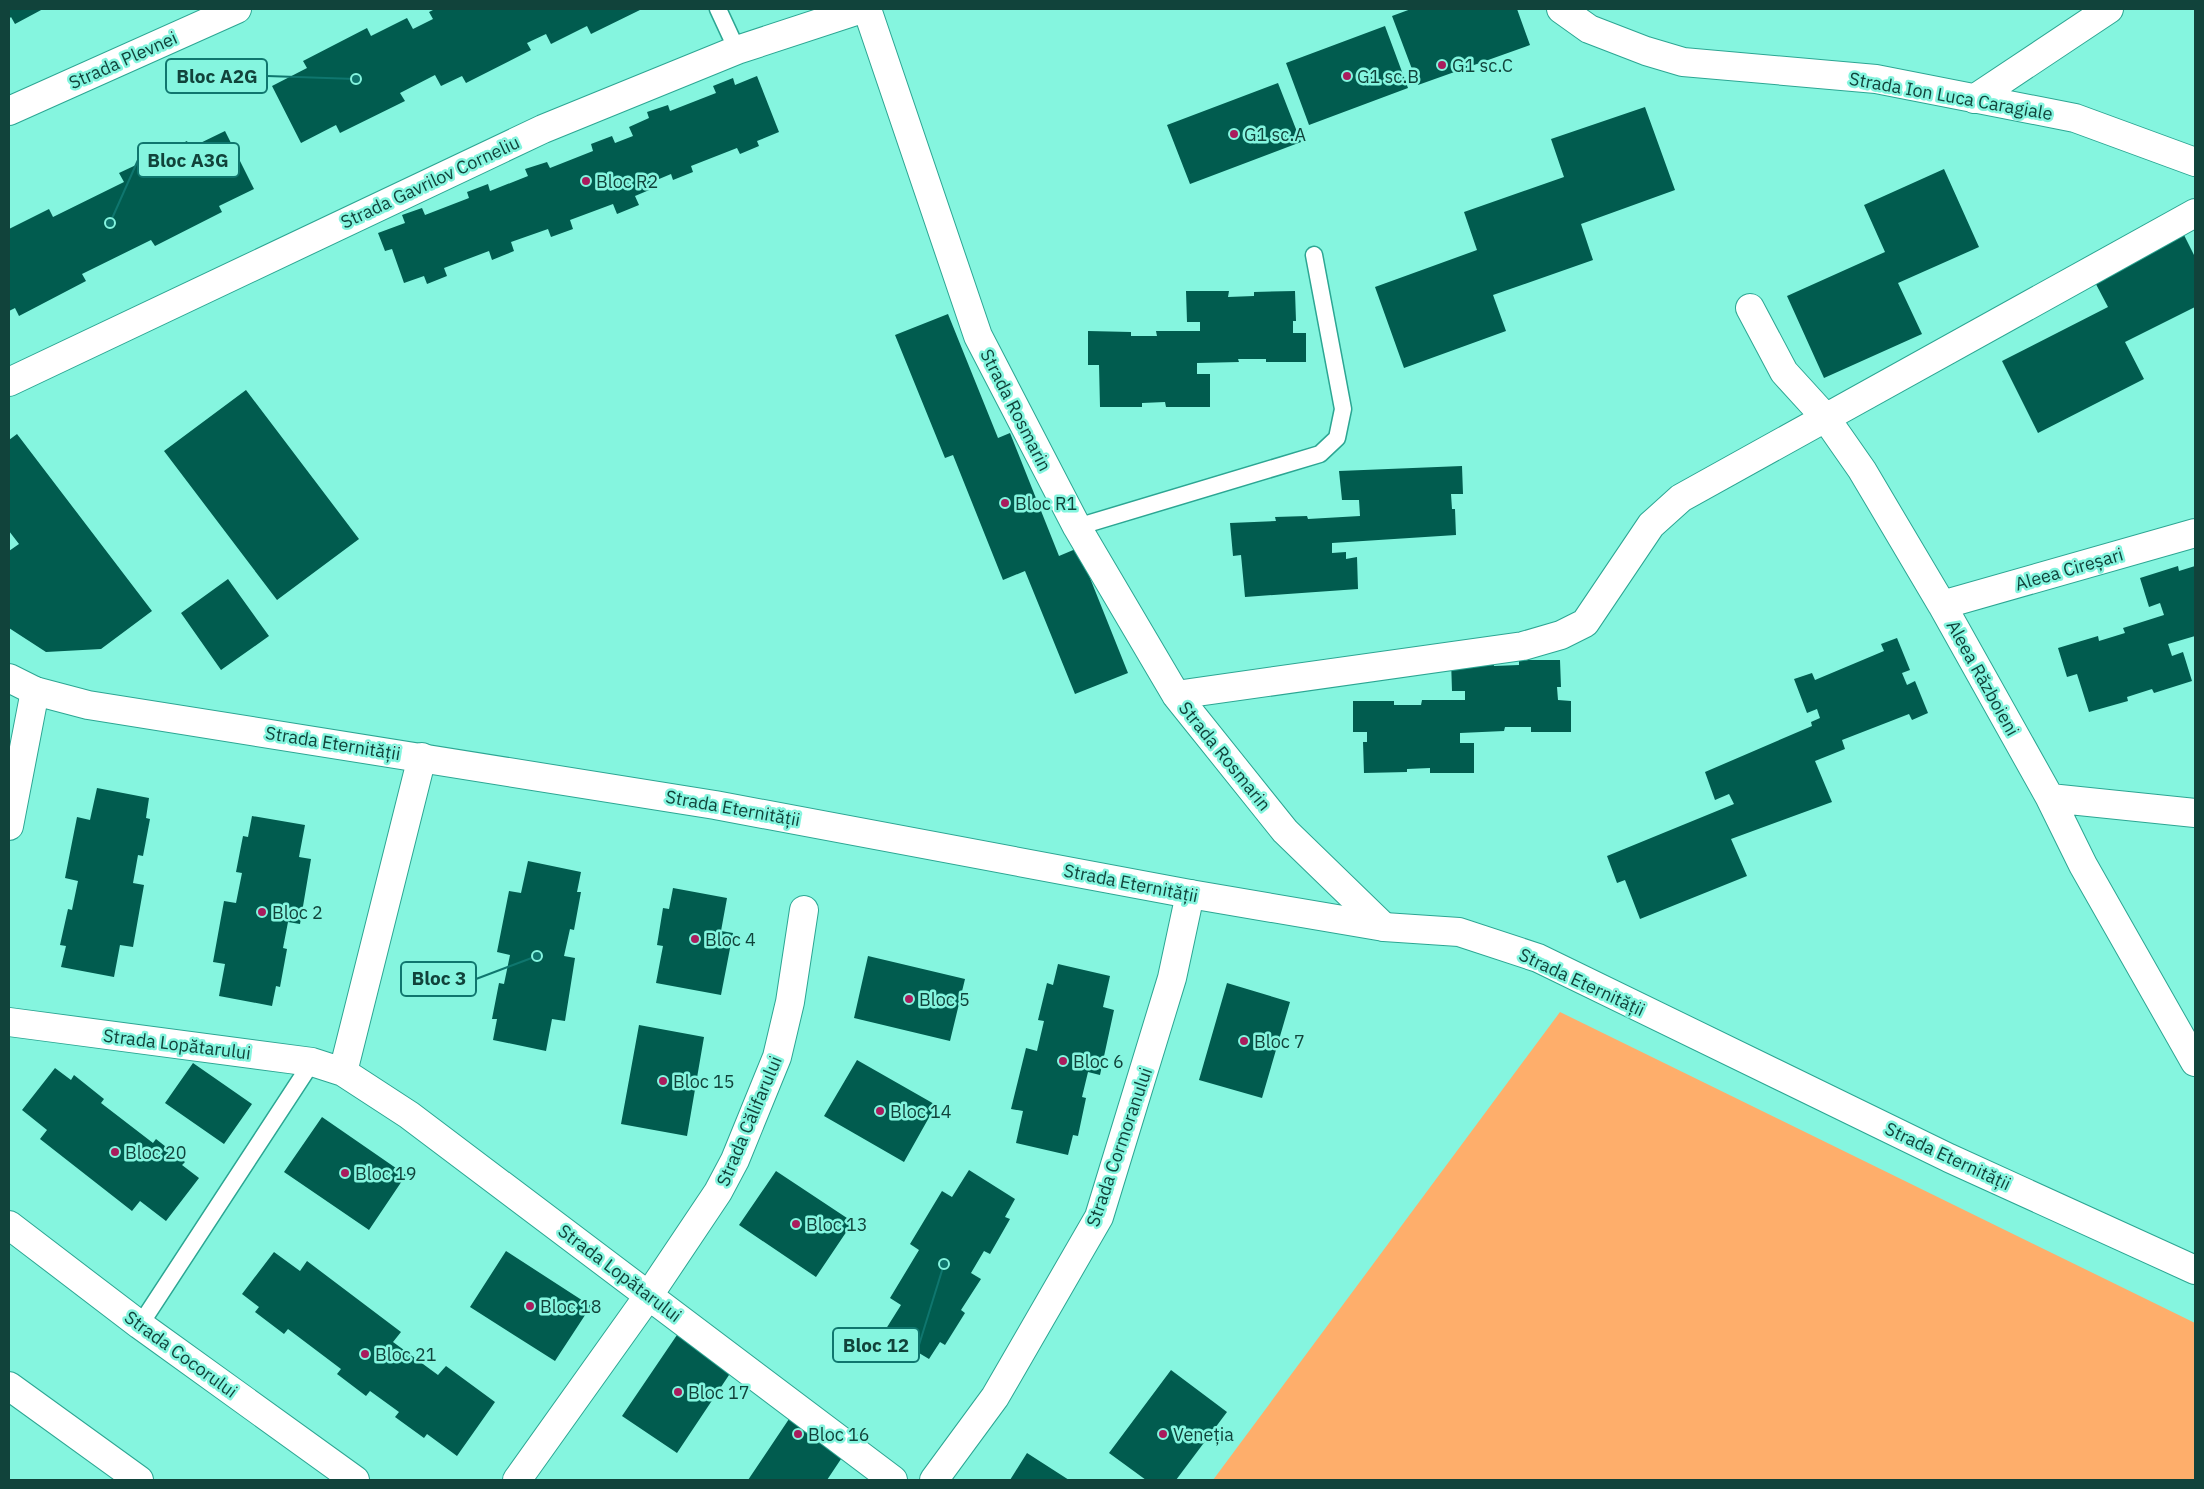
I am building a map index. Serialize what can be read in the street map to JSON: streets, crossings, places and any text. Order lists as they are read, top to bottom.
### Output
{
  "streets": {
    "street": [
      "Strada Plevnei",
      "Strada Ion Luca Caragiale",
      "Strada Gavrilov Corneliu",
      "Strada Rosmarin",
      "Aleea Cireșari",
      "Aleea Războieni",
      "Strada Eternității",
      "Strada Lopătarului",
      "Strada Călifarului",
      "Strada Cormoranului",
      "Strada Cocorului"
    ]
  },
  "crossings": [
    ["Strada Rosmarin", "Strada Eternității"],
    ["Aleea Cireșari", "Aleea Războieni"],
    ["Strada Eternității", "Strada Cormoranului"],
    ["Strada Lopătarului", "Strada Călifarului"]
  ],
  "places": [
    "G1 sc.C",
    "G1 sc.B",
    "Bloc A2G",
    "G1 sc.A",
    "Bloc R2",
    "Bloc A3G",
    "Bloc R1",
    "Bloc 2",
    "Bloc 4",
    "Bloc 3",
    "Bloc 5",
    "Bloc 7",
    "Bloc 6",
    "Bloc 15",
    "Bloc 14",
    "Bloc 20",
    "Bloc 19",
    "Bloc 13",
    "Bloc 12",
    "Bloc 18",
    "Bloc 21",
    "Bloc 17",
    "Bloc 16",
    "Veneția"
  ]
}
